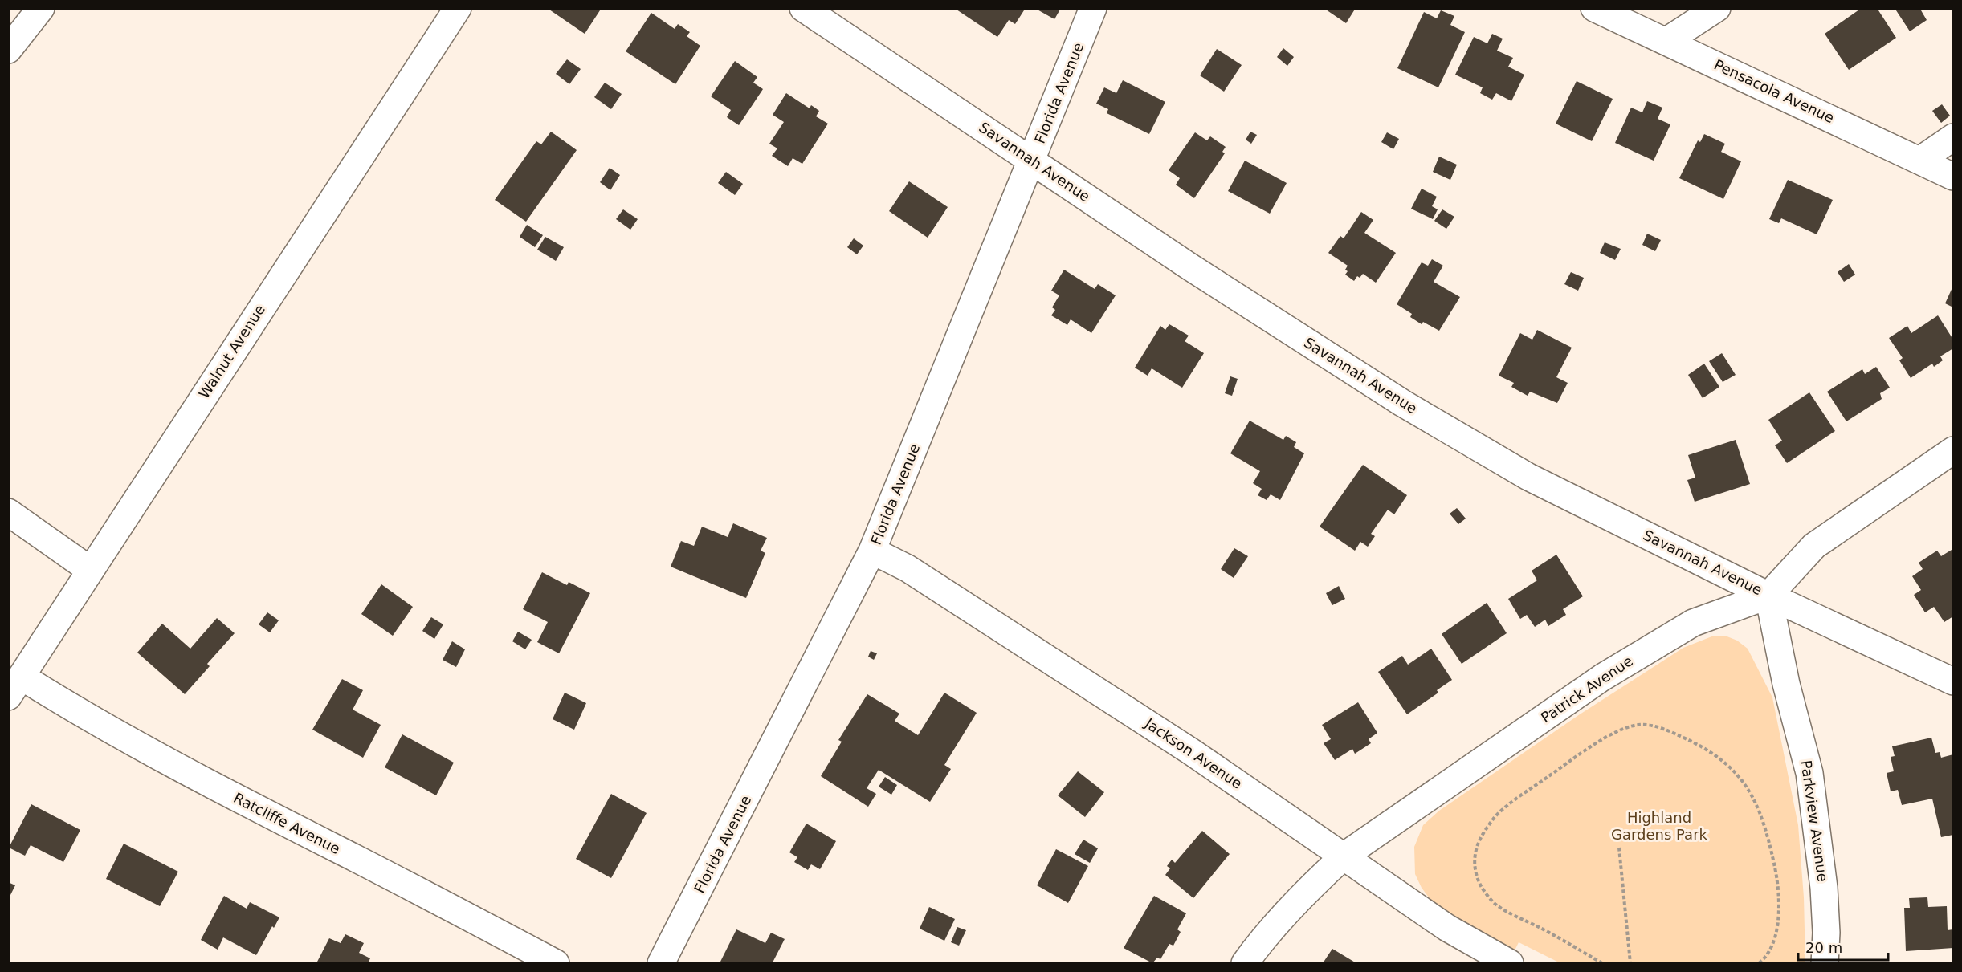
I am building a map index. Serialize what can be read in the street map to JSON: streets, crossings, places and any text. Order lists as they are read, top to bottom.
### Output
{
  "streets": {
    "street": [
      "Pensacola Avenue",
      "Florida Avenue",
      "Savannah Avenue",
      "Walnut Avenue",
      "Patrick Avenue",
      "Jackson Avenue",
      "Parkview Avenue",
      "Ratcliffe Avenue"
    ]
  },
  "crossings": [
    ["Florida Avenue", "Savannah Avenue"],
    ["Florida Avenue", "Jackson Avenue"],
    ["Savannah Avenue", "Patrick Avenue"],
    ["Savannah Avenue", "Parkview Avenue"],
    ["Walnut Avenue", "Ratcliffe Avenue"],
    ["Patrick Avenue", "Jackson Avenue"],
    ["Patrick Avenue", "Parkview Avenue"]
  ],
  "parks": ["Highland Gardens Park"],
  "scale_bar": "20 m"
}
